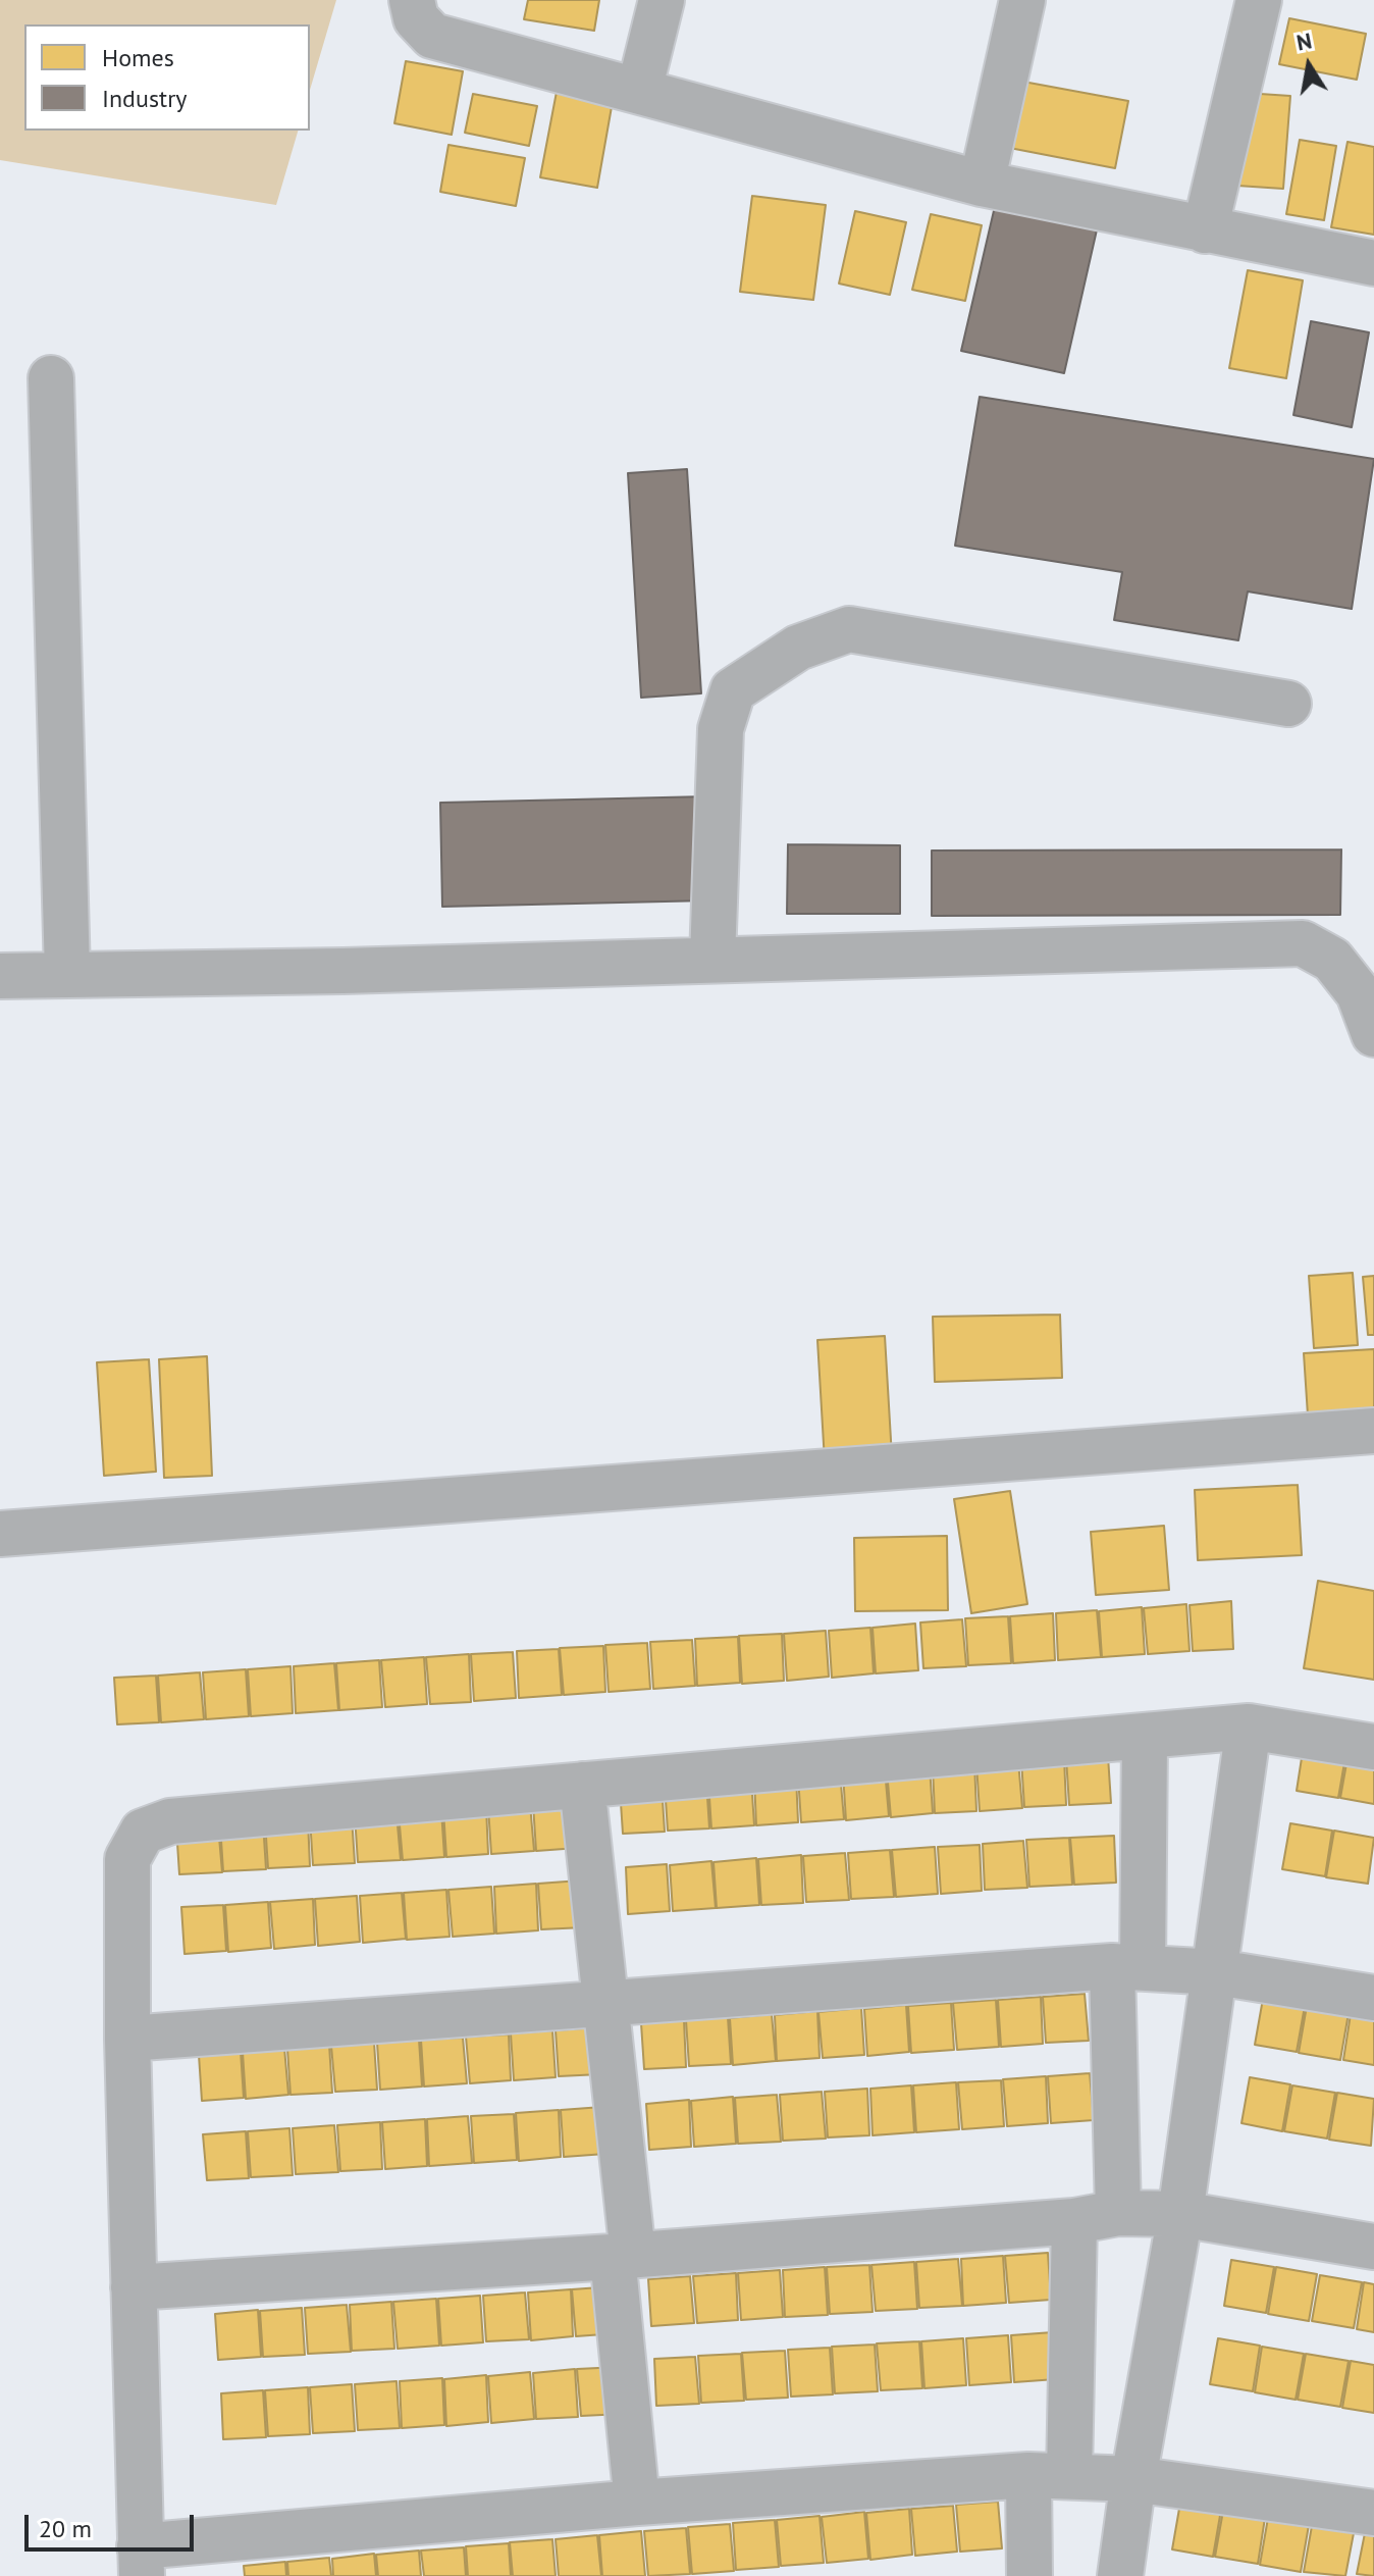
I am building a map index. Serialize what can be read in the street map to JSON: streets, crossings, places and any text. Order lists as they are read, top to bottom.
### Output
{
  "legend": ["Homes", "Industry"],
  "scale_bar": "20 m",
  "north": "top"
}
